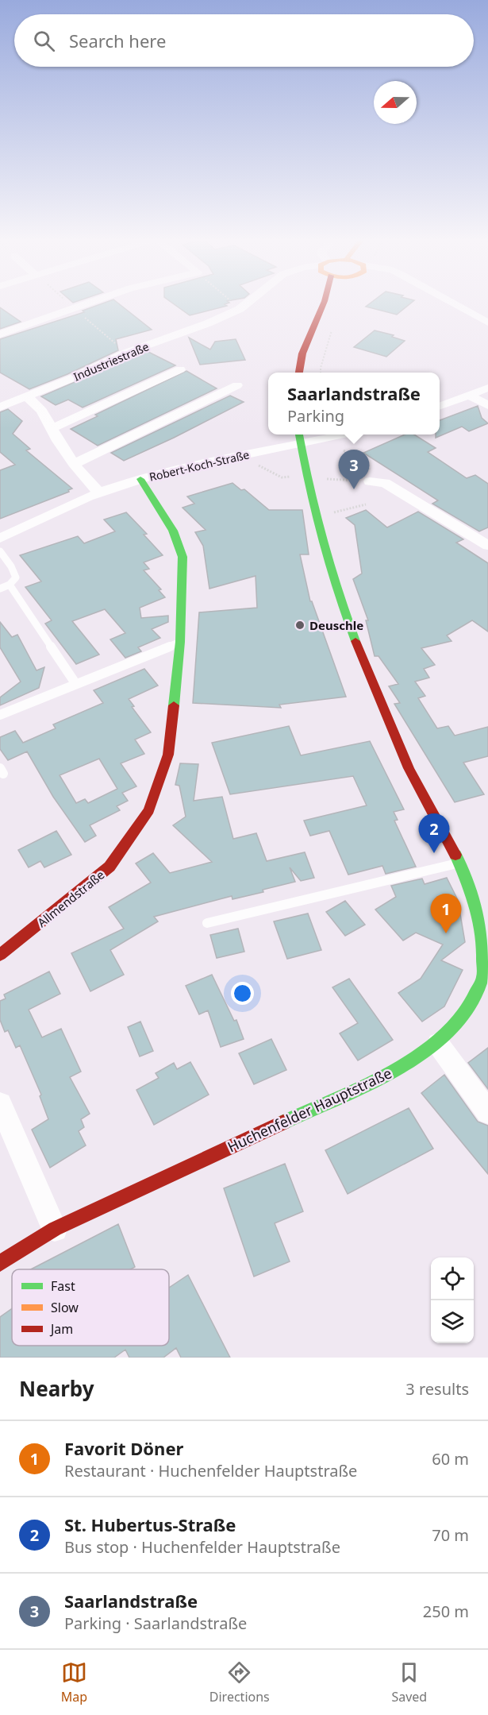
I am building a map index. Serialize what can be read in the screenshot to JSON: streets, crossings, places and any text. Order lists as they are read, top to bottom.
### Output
{
  "streets": {
    "main road": ["Allmendstraße", "Huchenfelder Hauptstraße"],
    "street": ["Industriestraße", "Robert-Koch-Straße"]
  },
  "crossings": [
    ["Robert-Koch-Straße", "Allmendstraße"],
    ["Robert-Koch-Straße", "Huchenfelder Hauptstraße"]
  ],
  "places": ["Deuschle"],
  "legend": ["Fast", "Slow", "Jam"],
  "north": "left",
  "page": {
    "search": "Search here",
    "popup": ["Saarlandstraße", "Parking"],
    "pins": ["3", "2", "1"],
    "heading": ["Nearby", "3 results"],
    "list": [
      {
        "mark": "1",
        "name": "Favorit Döner",
        "note": "Restaurant · Huchenfelder Hauptstraße",
        "value": "60 m"
      },
      {
        "mark": "2",
        "name": "St. Hubertus-Straße",
        "note": "Bus stop · Huchenfelder Hauptstraße",
        "value": "70 m"
      },
      {
        "mark": "3",
        "name": "Saarlandstraße",
        "note": "Parking · Saarlandstraße",
        "value": "250 m"
      }
    ],
    "nav": ["Map", "Directions", "Saved"]
  }
}
